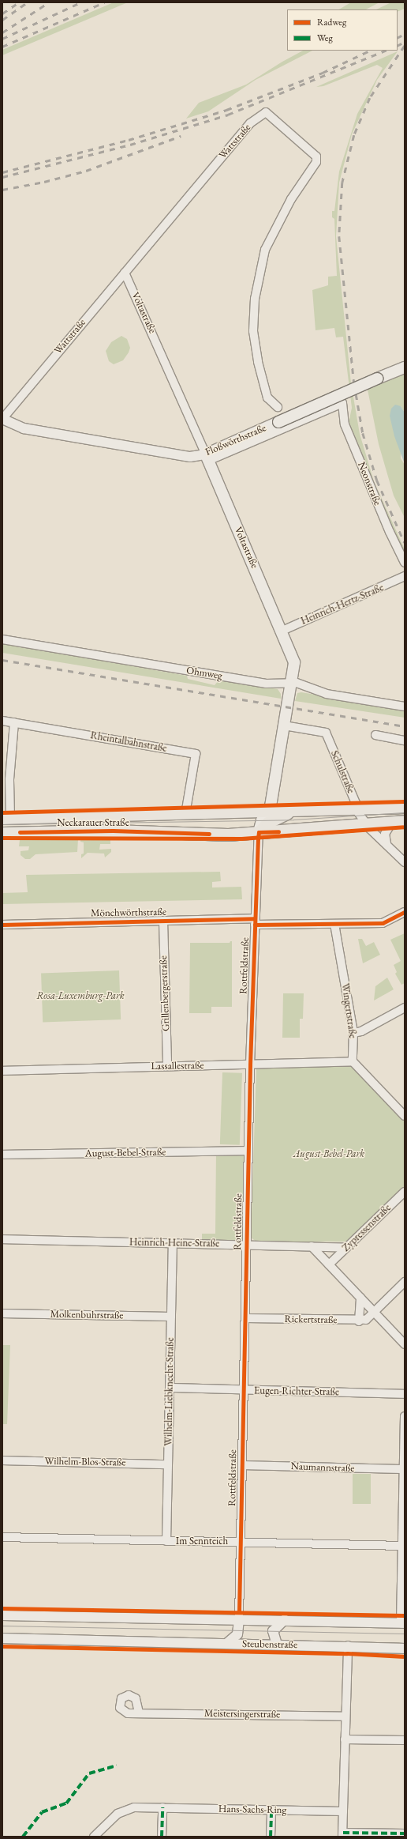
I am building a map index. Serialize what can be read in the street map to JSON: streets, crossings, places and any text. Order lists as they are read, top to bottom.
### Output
{
  "streets": {
    "main road": ["Voltastraße", "Floßwörthstraße", "Neckarauer Straße"],
    "street": [
      "Wattstraße",
      "Neonstraße",
      "Heinrich-Hertz-Straße",
      "Ohmweg",
      "Rheintalbahnstraße",
      "Schulstraße",
      "Mönchwörthstraße",
      "Rottfeldstraße",
      "Grillenbergerstraße",
      "Wingertstraße",
      "Lassallestraße",
      "August-Bebel-Straße",
      "Zypressenstraße",
      "Heinrich-Heine-Straße",
      "Molkenbuhrstraße",
      "Rickertstraße",
      "Wilhelm-Liebknecht-Straße",
      "Eugen-Richter-Straße",
      "Wilhelm-Blos-Straße",
      "Naumannstraße",
      "Im Sennteich",
      "Steubenstraße",
      "Meistersingerstraße",
      "Hans-Sachs-Ring"
    ]
  },
  "crossings": [
    ["Wattstraße", "Voltastraße"],
    ["Wattstraße", "Floßwörthstraße"],
    ["Voltastraße", "Floßwörthstraße"],
    ["Voltastraße", "Heinrich-Hertz-Straße"],
    ["Voltastraße", "Ohmweg"],
    ["Voltastraße", "Schulstraße"],
    ["Voltastraße", "Neckarauer Straße"],
    ["Floßwörthstraße", "Neonstraße"],
    ["Rheintalbahnstraße", "Neckarauer Straße"],
    ["Schulstraße", "Neckarauer Straße"],
    ["Neckarauer Straße", "Rottfeldstraße"],
    ["Mönchwörthstraße", "Rottfeldstraße"],
    ["Mönchwörthstraße", "Grillenbergerstraße"],
    ["Mönchwörthstraße", "Wingertstraße"],
    ["Rottfeldstraße", "Lassallestraße"],
    ["Rottfeldstraße", "August-Bebel-Straße"],
    ["Rottfeldstraße", "Heinrich-Heine-Straße"],
    ["Rottfeldstraße", "Rickertstraße"],
    ["Rottfeldstraße", "Eugen-Richter-Straße"],
    ["Rottfeldstraße", "Naumannstraße"],
    ["Rottfeldstraße", "Im Sennteich"],
    ["Grillenbergerstraße", "Lassallestraße"],
    ["Wingertstraße", "Lassallestraße"],
    ["Zypressenstraße", "Heinrich-Heine-Straße"],
    ["Heinrich-Heine-Straße", "Wilhelm-Liebknecht-Straße"],
    ["Molkenbuhrstraße", "Wilhelm-Liebknecht-Straße"],
    ["Wilhelm-Liebknecht-Straße", "Eugen-Richter-Straße"],
    ["Wilhelm-Liebknecht-Straße", "Wilhelm-Blos-Straße"],
    ["Wilhelm-Liebknecht-Straße", "Im Sennteich"]
  ],
  "parks": ["Rosa-Luxemburg-Park", "August-Bebel-Park"],
  "legend": ["Radweg", "Weg"]
}
